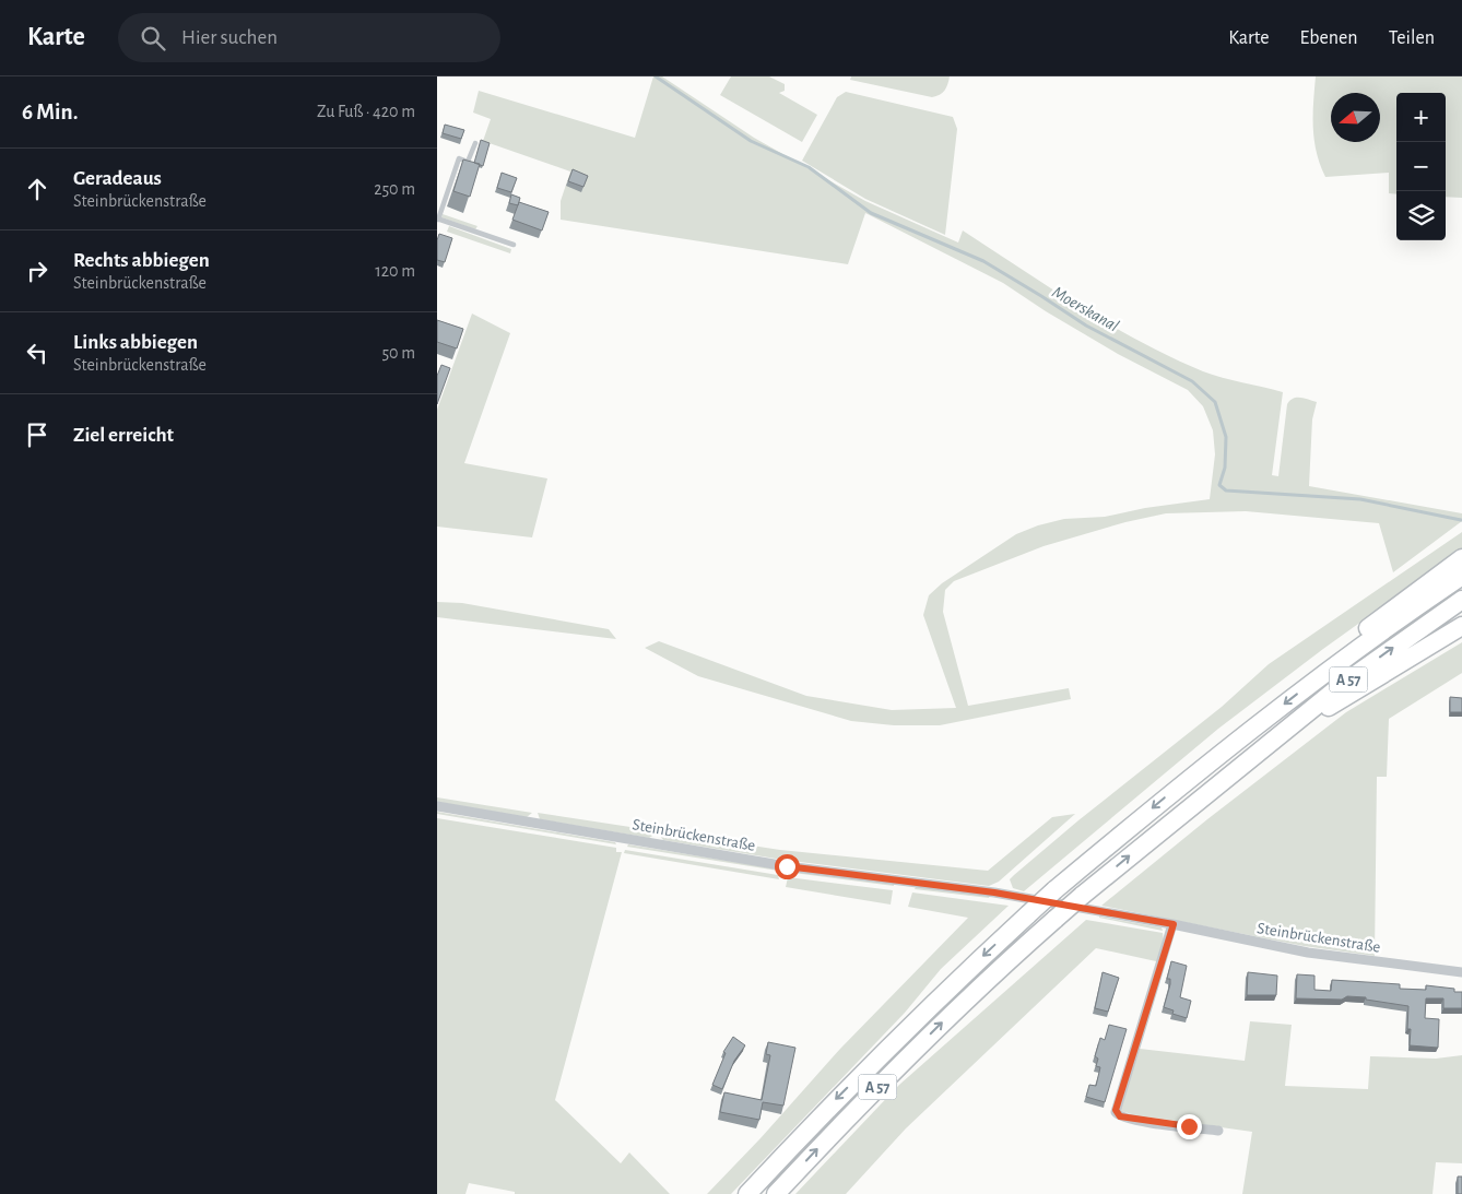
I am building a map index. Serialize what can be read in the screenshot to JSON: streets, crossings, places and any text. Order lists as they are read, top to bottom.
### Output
{
  "streets": {
    "highway": ["A 57"],
    "street": ["Steinbrückenstraße"]
  },
  "water": ["Moerskanal"],
  "north": "left",
  "page": {
    "header": "Karte",
    "search": "Hier suchen",
    "nav": ["Karte", "Ebenen", "Teilen"],
    "heading": ["6 Min.", "Zu Fuß · 420 m"],
    "map_buttons": ["+", "−"],
    "list": [
      ["Geradeaus", "Steinbrückenstraße", "250 m"],
      ["Rechts abbiegen", "Steinbrückenstraße", "120 m"],
      ["Links abbiegen", "Steinbrückenstraße", "50 m"],
      "Ziel erreicht"
    ]
  }
}
